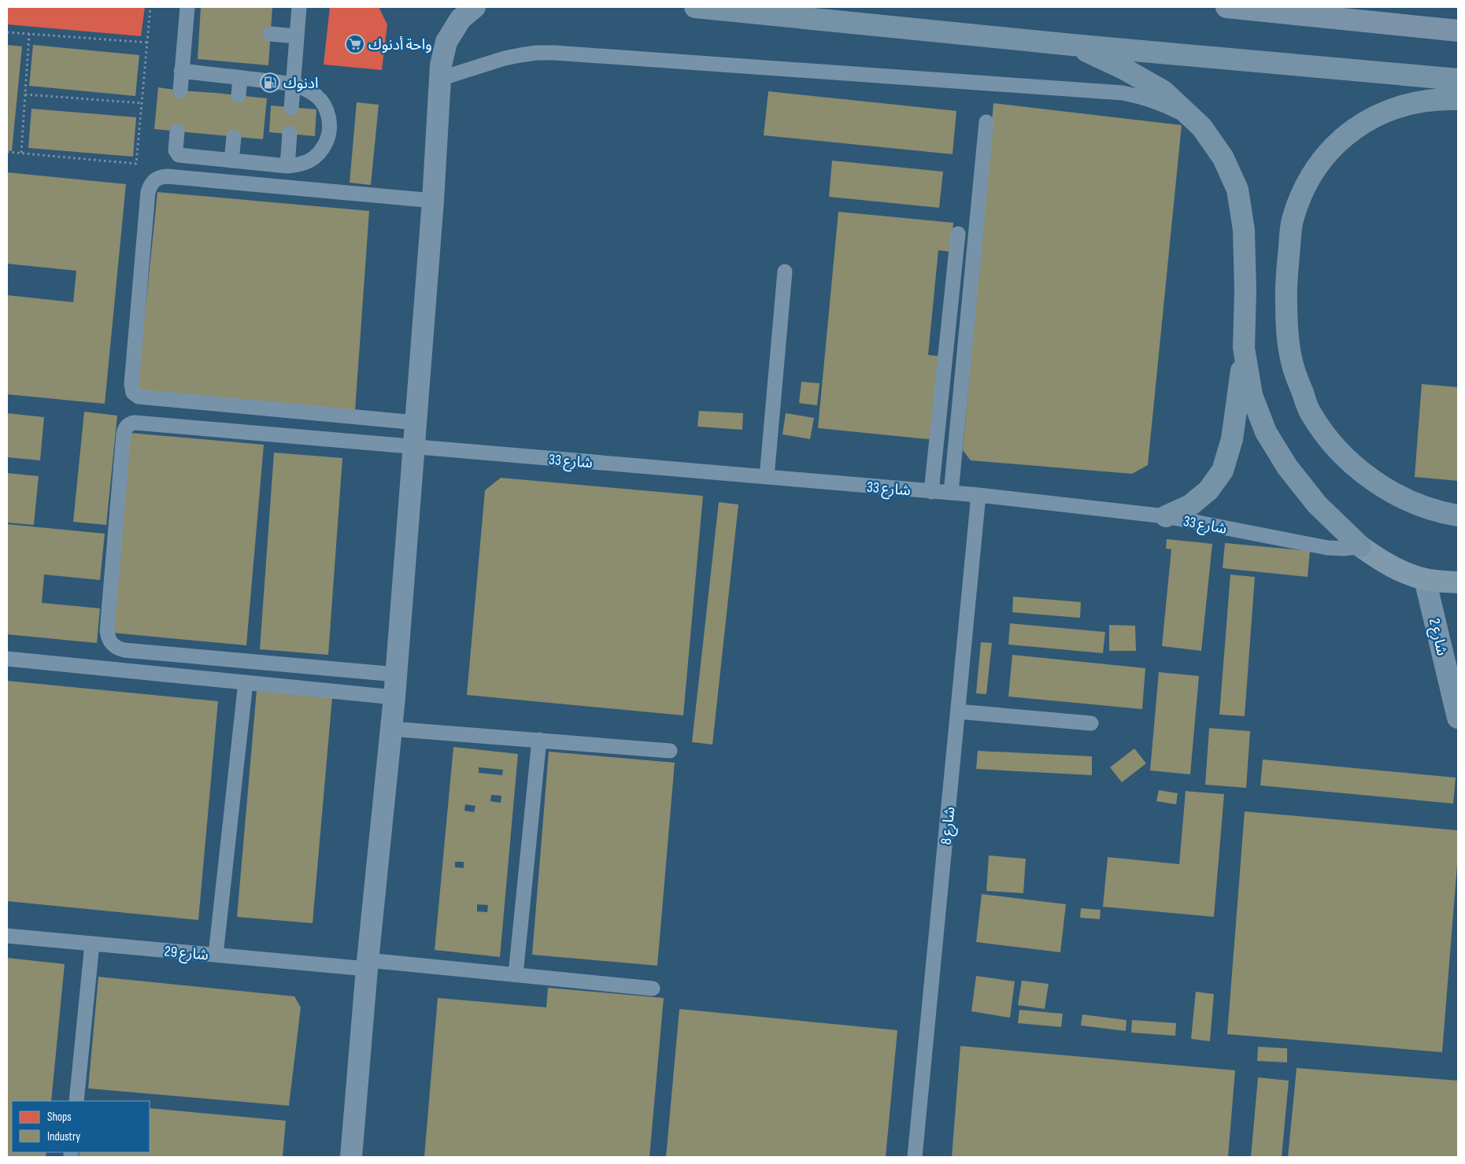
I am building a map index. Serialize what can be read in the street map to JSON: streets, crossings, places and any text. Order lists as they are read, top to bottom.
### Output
{
  "streets": {
    "street": ["شارع 2"],
    "lane": ["شارع 33", "شارع 8", "شارع 29"]
  },
  "crossings": [
    ["شارع 33", "شارع 8"]
  ],
  "places": {
    "supermarket": ["واحة أدنوك"],
    "fuel station": ["ادنوك"]
  },
  "legend": ["Shops", "Industry"]
}
